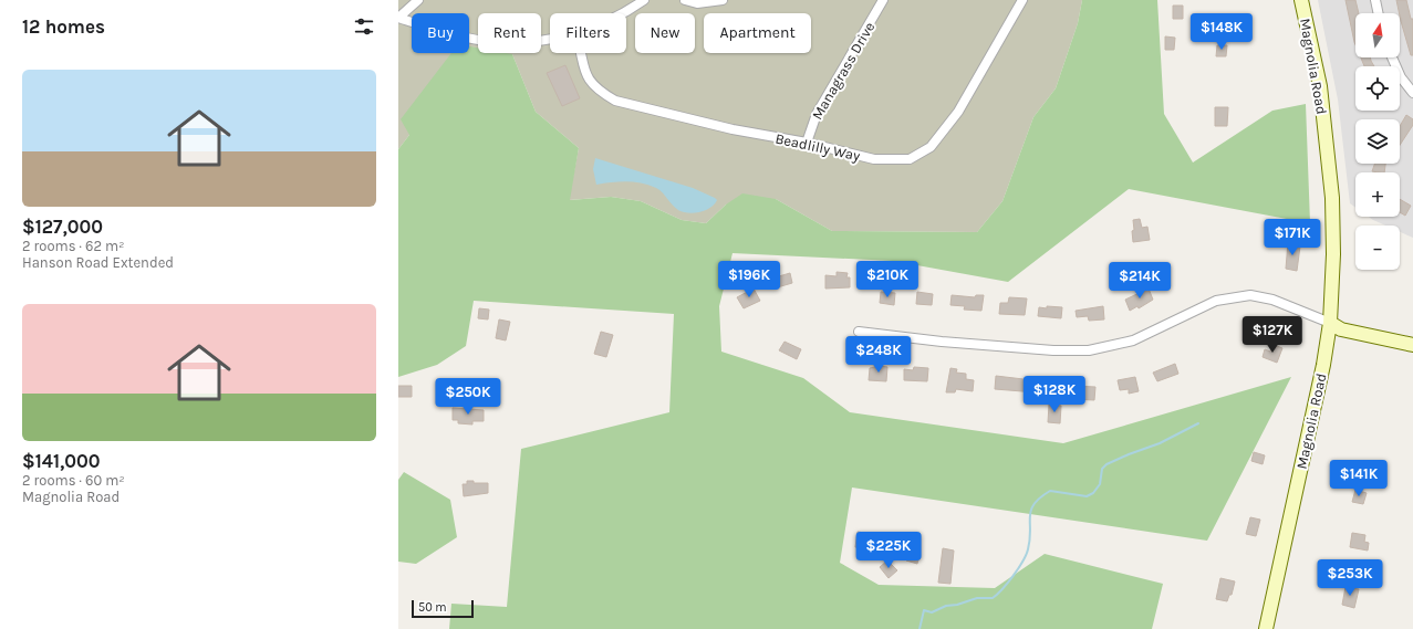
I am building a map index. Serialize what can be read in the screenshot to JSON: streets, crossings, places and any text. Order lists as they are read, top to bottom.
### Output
{
  "streets": {
    "main road": ["Magnolia Road"],
    "street": ["Managrass Drive", "Beadlilly Way"]
  },
  "crossings": [
    ["Managrass Drive", "Beadlilly Way"]
  ],
  "scale_bar": "50 m",
  "north": "top",
  "page": {
    "heading": "12 homes",
    "map_buttons": ["+", "−"],
    "price": [
      "$148K",
      "$171K",
      "$196K",
      "$210K",
      "$214K",
      "$127K",
      "$248K",
      "$128K",
      "$250K",
      "$141K",
      "$225K",
      "$253K"
    ],
    "chip": [
      "Buy",
      "Rent",
      "Filters",
      "New",
      "Apartment"
    ],
    "list": [
      {
        "name": "$127,000",
        "note": "2 rooms · 62 m² · Hanson Road Extended"
      },
      {
        "name": "$141,000",
        "note": "2 rooms · 60 m² · Magnolia Road"
      }
    ],
    "scale": "50 m"
  }
}
